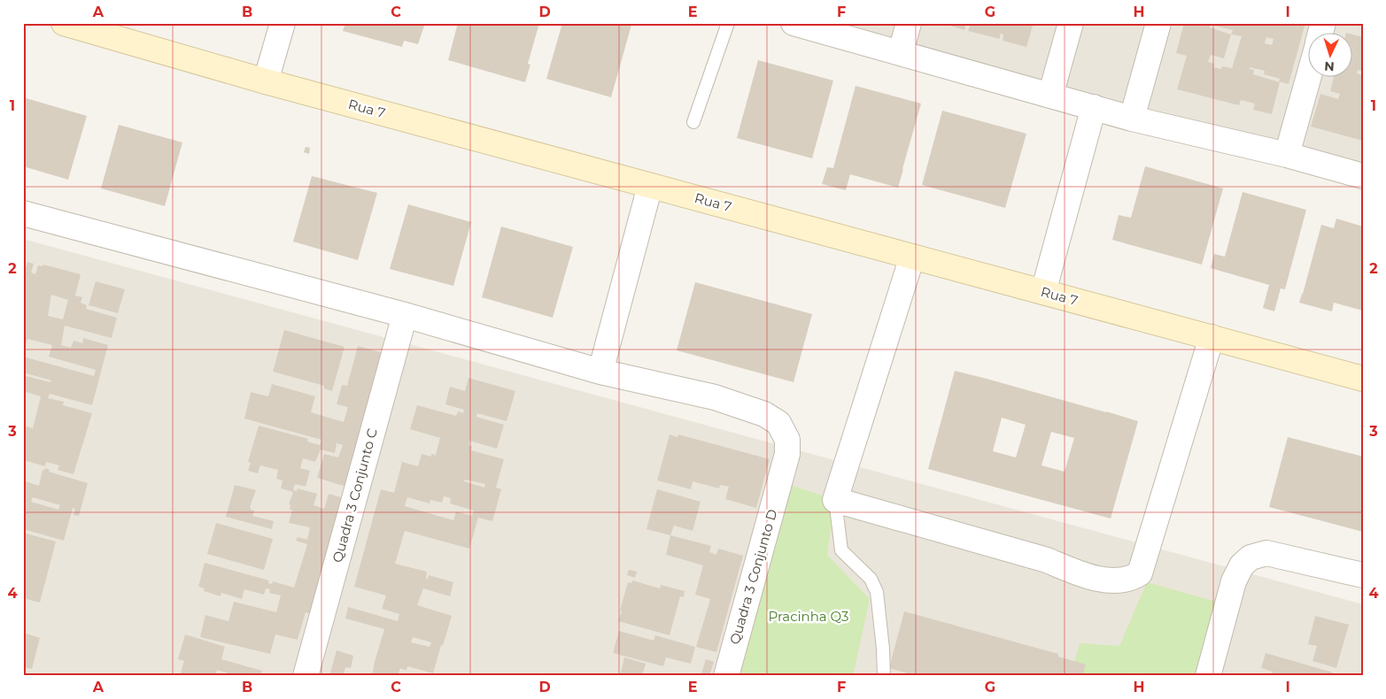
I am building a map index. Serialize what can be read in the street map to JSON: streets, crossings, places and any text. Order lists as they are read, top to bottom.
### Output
{
  "streets": {
    "main road": ["Rua 7"],
    "street": ["Quadra 3 Conjunto C", "Quadra 3 Conjunto D"]
  },
  "crossings": [
    ["Quadra 3 Conjunto C", "Quadra 3 Conjunto D"]
  ],
  "parks": ["Pracinha Q3"],
  "north": "bottom",
  "grid": {
    "columns": [
      "A",
      "B",
      "C",
      "D",
      "E",
      "F",
      "G",
      "H",
      "I"
    ],
    "rows": [
      "1",
      "2",
      "3",
      "4"
    ]
  }
}
